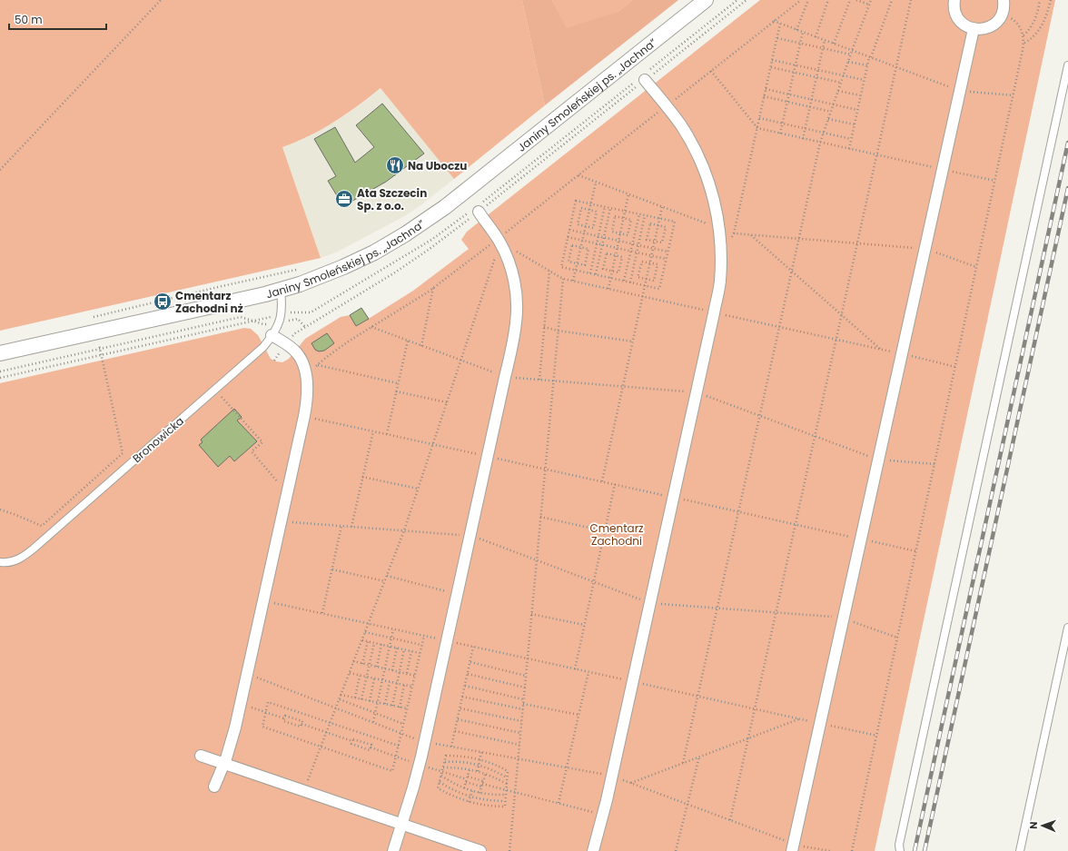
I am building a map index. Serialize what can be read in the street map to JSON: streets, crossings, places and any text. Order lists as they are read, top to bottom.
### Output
{
  "streets": {
    "street": ["Janiny Smoleńskiej ps. „Jachna”"],
    "lane": ["Bronowicka"]
  },
  "crossings": [
    ["Janiny Smoleńskiej ps. „Jachna”", "Bronowicka"]
  ],
  "parks": ["Cmentarz Zachodni"],
  "places": {
    "restaurant": ["Na Uboczu"],
    "office": ["Ata Szczecin Sp. z o.o."],
    "bus stop": ["Cmentarz Zachodni nż"]
  },
  "scale_bar": "50 m",
  "north": "left"
}
